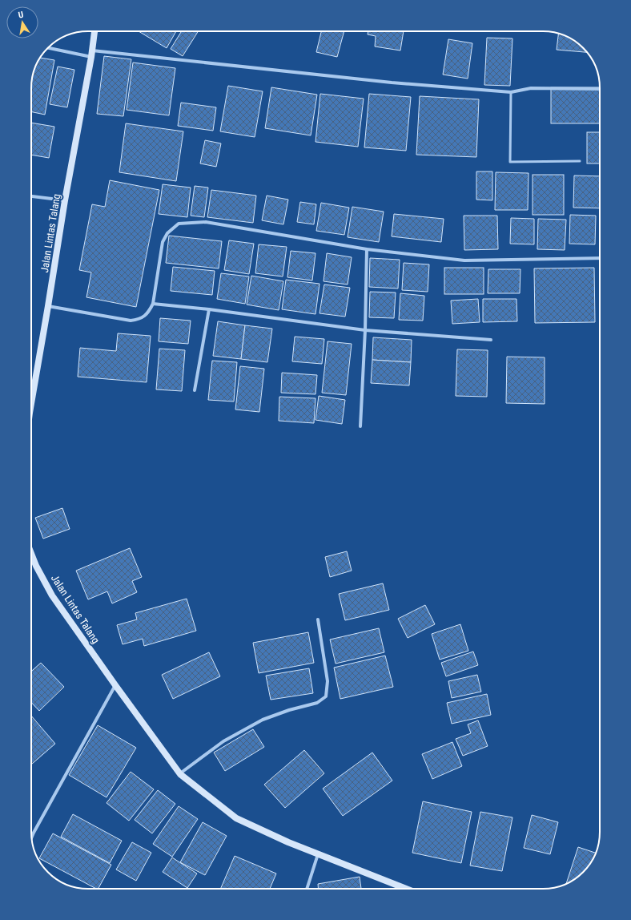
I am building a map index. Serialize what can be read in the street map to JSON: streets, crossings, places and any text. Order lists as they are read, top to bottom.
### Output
{
  "streets": {
    "street": ["Jalan Lintas Talang"]
  },
  "north": "top"
}
